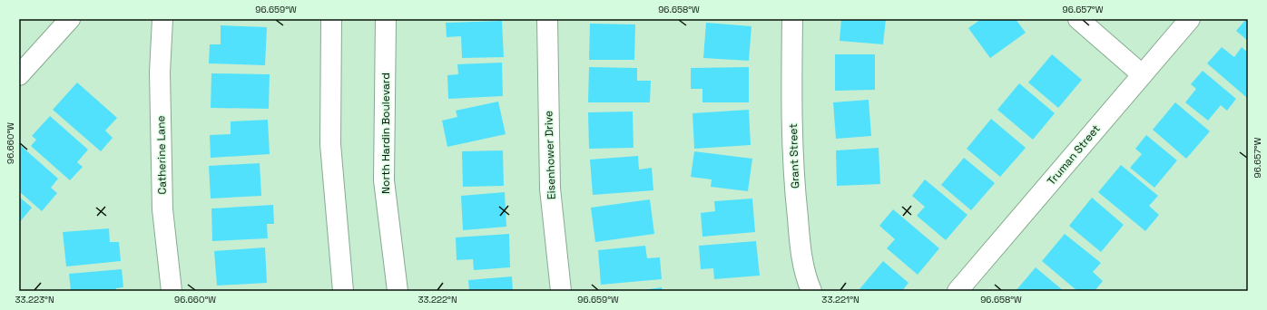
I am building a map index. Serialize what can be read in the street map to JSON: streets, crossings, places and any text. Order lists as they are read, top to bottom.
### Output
{
  "streets": {
    "street": [
      "North Hardin Boulevard",
      "Catherine Lane",
      "Eisenhower Drive",
      "Truman Street",
      "Grant Street"
    ]
  },
  "coordinates": [
    "96.659°W",
    "96.658°W",
    "96.657°W",
    "96.660°W",
    "33.223°N",
    "33.222°N",
    "33.221°N"
  ]
}
